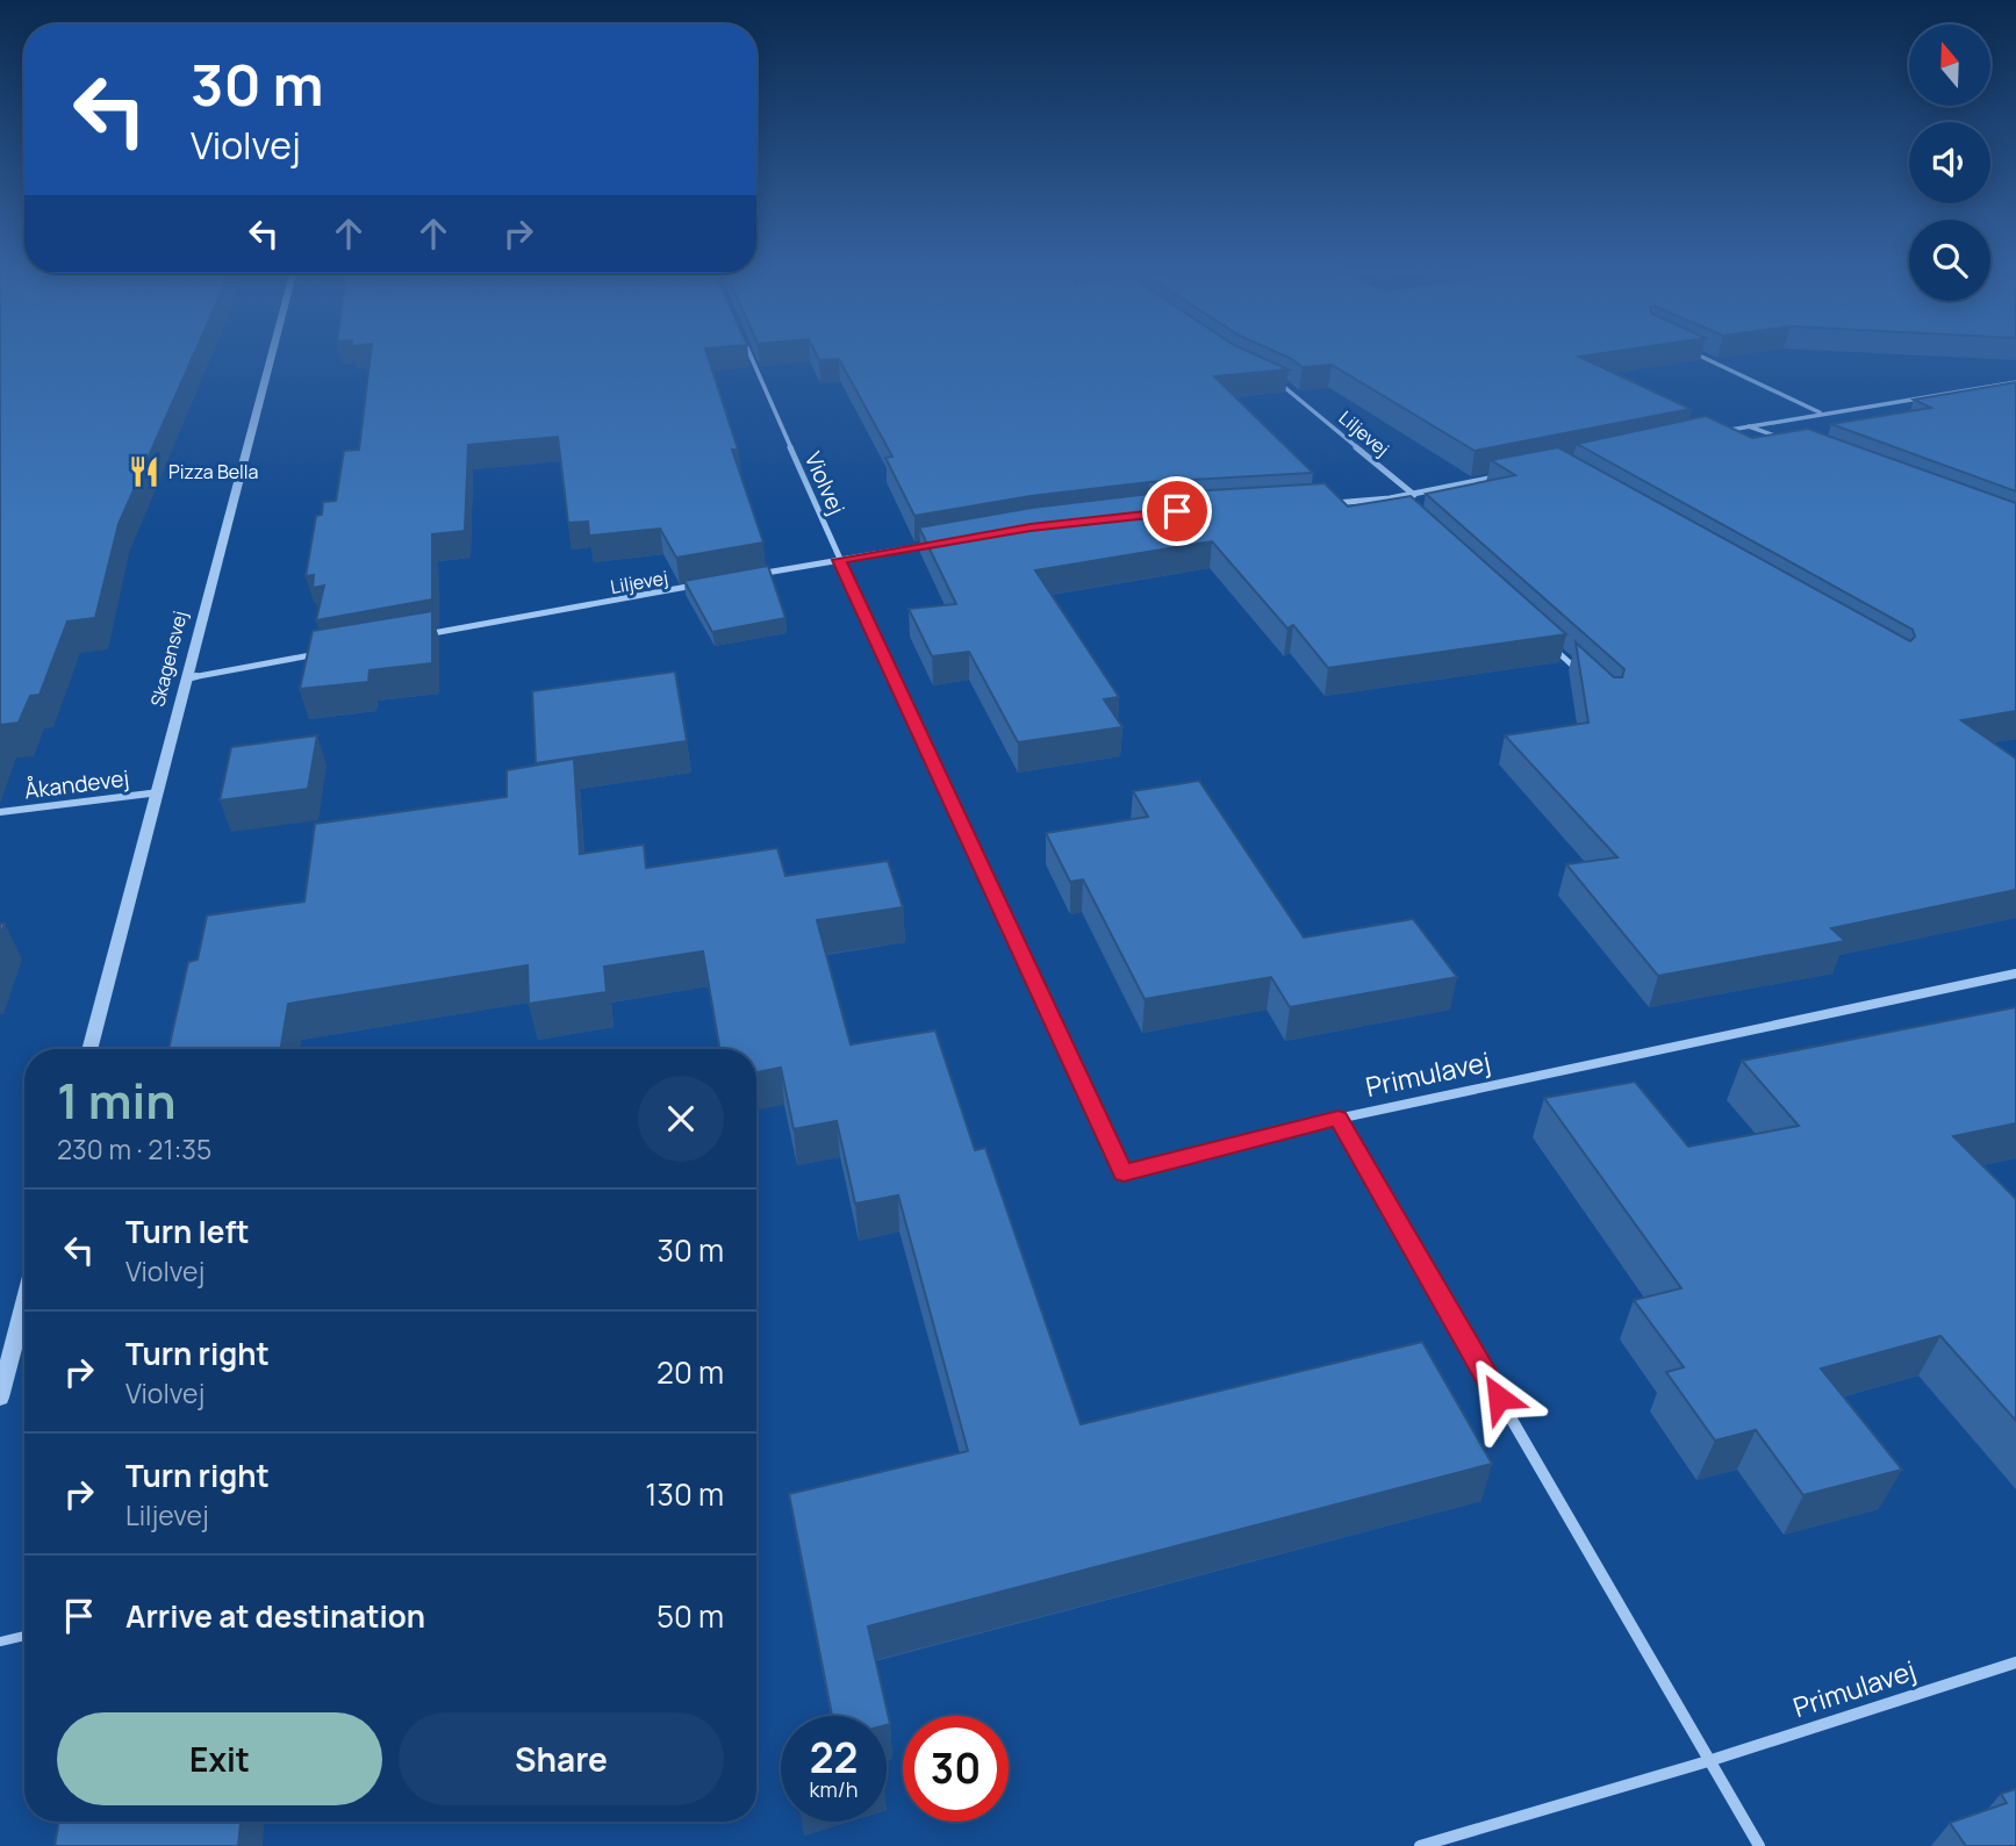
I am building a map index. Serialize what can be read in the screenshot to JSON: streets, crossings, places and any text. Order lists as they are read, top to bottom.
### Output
{
  "streets": {
    "street": [
      "Liljevej",
      "Violvej",
      "Skagensvej",
      "Åkandevej",
      "Primulavej"
    ]
  },
  "crossings": [
    ["Violvej", "Primulavej"],
    ["Skagensvej", "Åkandevej"]
  ],
  "places": {
    "restaurant": ["Pizza Bella"]
  },
  "north": "top",
  "page": {
    "turn": ["30 m", "Violvej"],
    "heading": ["1 min", "230 m · 21:35"],
    "list": [
      {
        "name": "Turn left",
        "note": "Violvej",
        "value": "30 m"
      },
      {
        "name": "Turn right",
        "note": "Violvej",
        "value": "20 m"
      },
      {
        "name": "Turn right",
        "note": "Liljevej",
        "value": "130 m"
      },
      {
        "name": "Arrive at destination",
        "value": "50 m"
      }
    ],
    "buttons": ["Exit", "Share"],
    "speed": "22 km/h",
    "limit": "30"
  }
}
